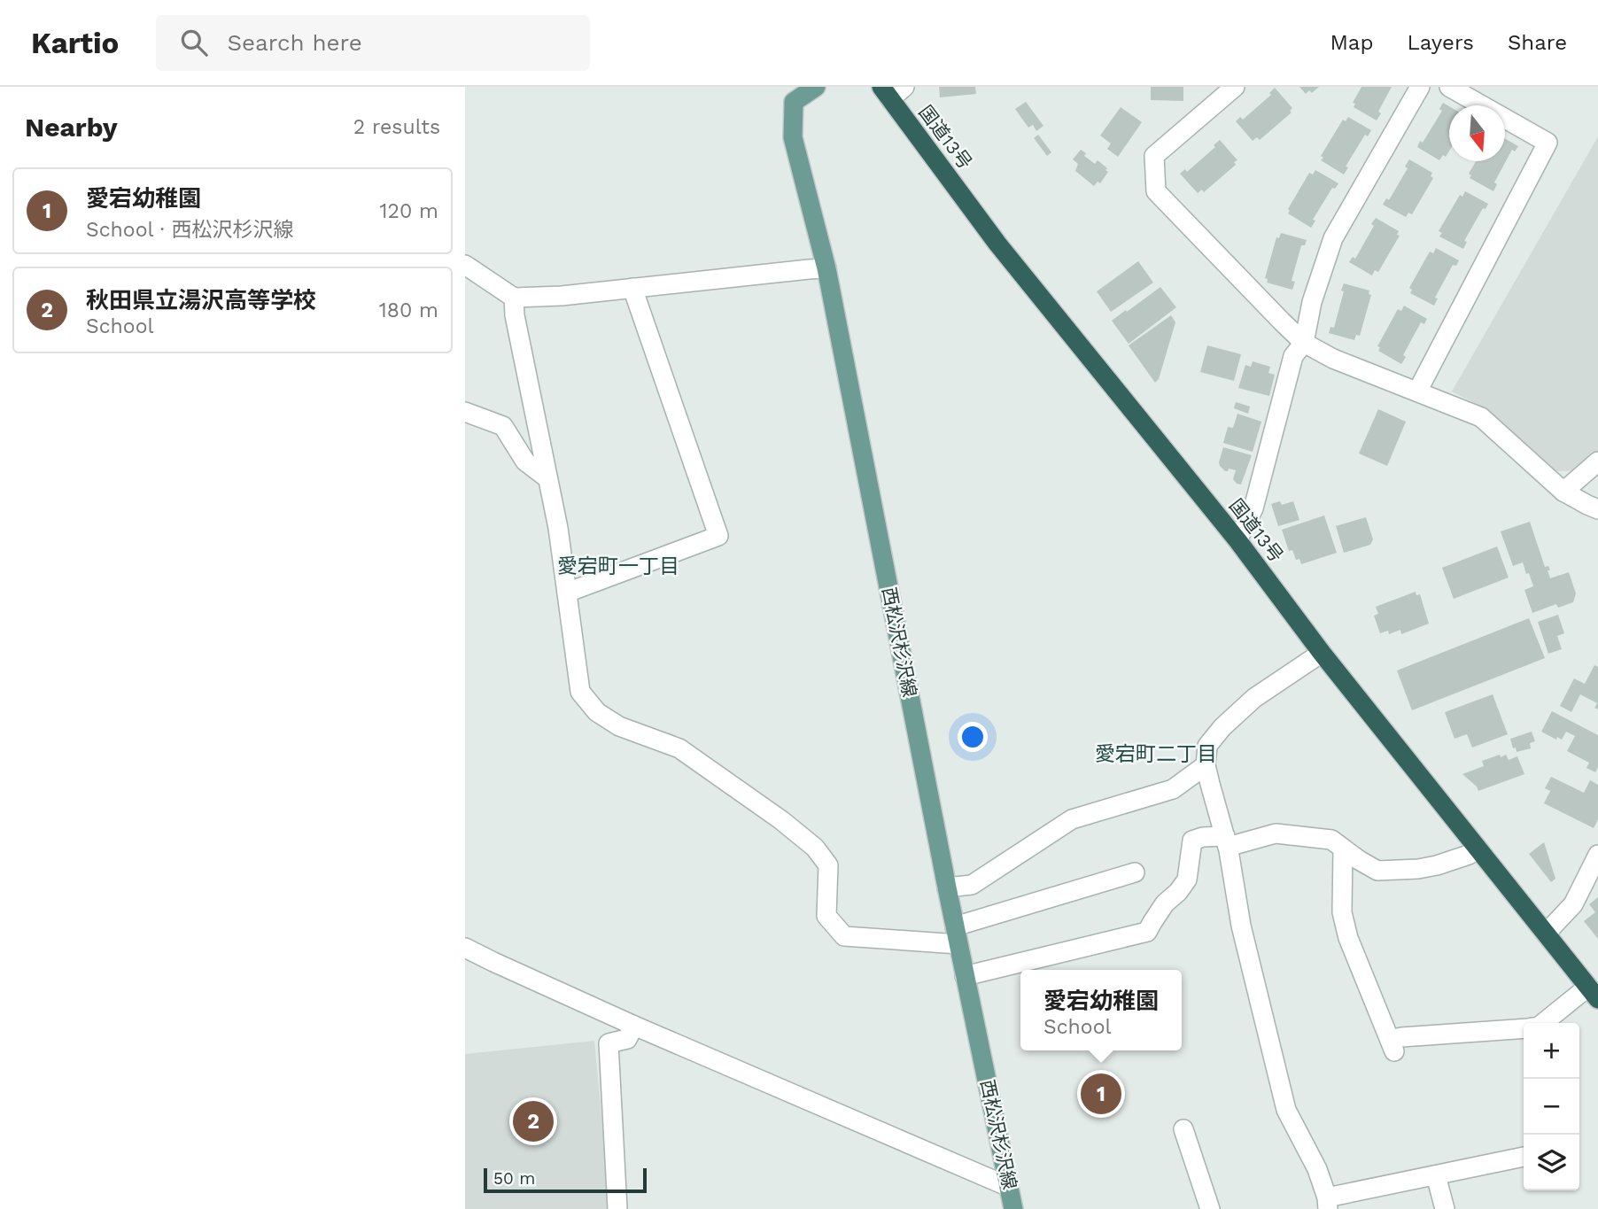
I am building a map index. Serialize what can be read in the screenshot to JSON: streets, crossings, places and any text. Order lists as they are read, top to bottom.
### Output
{
  "streets": {
    "highway": ["国道13号"],
    "main road": ["西松沢杉沢線"]
  },
  "districts": ["愛宕町一丁目", "愛宕町二丁目"],
  "scale_bar": "50 m",
  "north": "bottom",
  "page": {
    "header": "Kartio",
    "search": "Search here",
    "nav": ["Map", "Layers", "Share"],
    "heading": ["Nearby", "2 results"],
    "list": [
      {
        "mark": "1",
        "name": "愛宕幼稚園",
        "note": "School · 西松沢杉沢線",
        "value": "120 m"
      },
      {
        "mark": "2",
        "name": "秋田県立湯沢高等学校",
        "note": "School",
        "value": "180 m"
      }
    ],
    "popup": ["愛宕幼稚園", "School"],
    "map_buttons": ["+", "−"],
    "pins": ["1", "2"],
    "scale": "50 m"
  }
}
